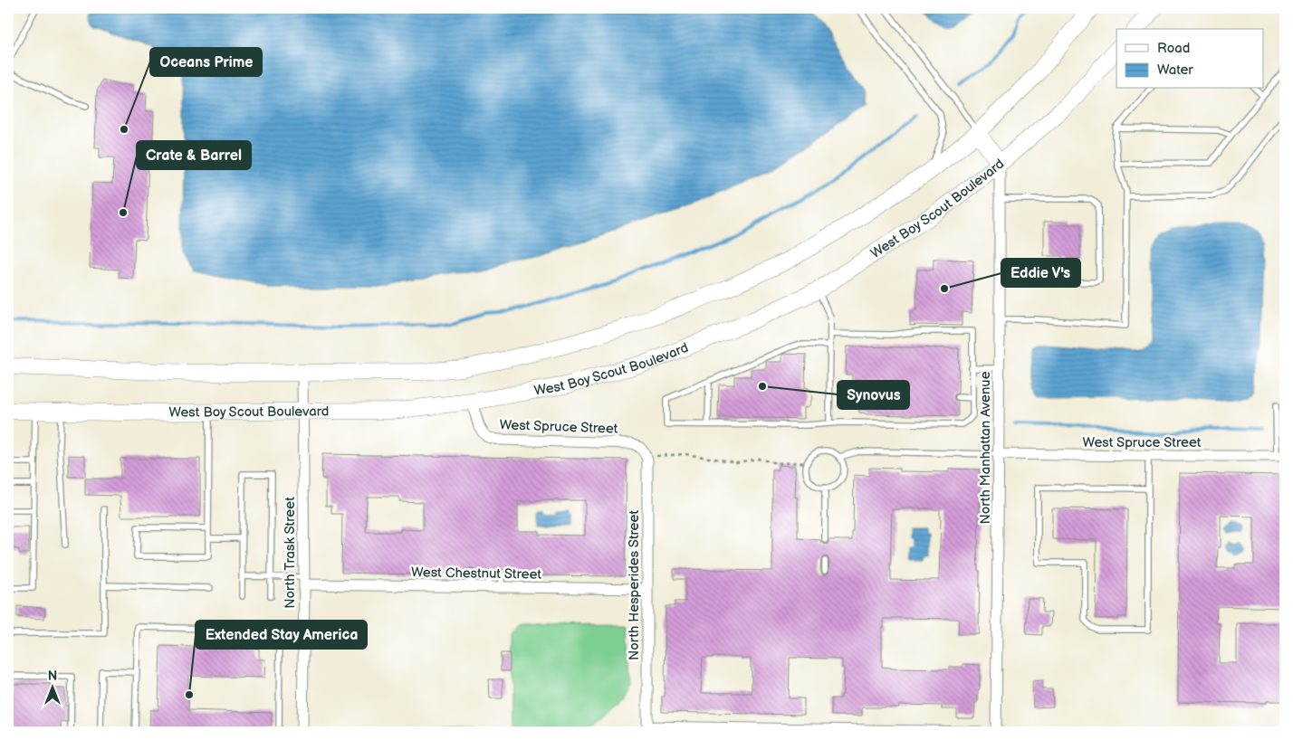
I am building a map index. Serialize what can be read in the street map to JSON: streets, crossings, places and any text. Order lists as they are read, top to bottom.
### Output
{
  "streets": {
    "main road": ["West Boy Scout Boulevard"],
    "street": [
      "West Spruce Street",
      "North Manhattan Avenue",
      "North Trask Street",
      "West Chestnut Street",
      "North Hesperides Street"
    ]
  },
  "crossings": [
    ["West Boy Scout Boulevard", "West Spruce Street"],
    ["West Boy Scout Boulevard", "North Manhattan Avenue"],
    ["West Boy Scout Boulevard", "North Trask Street"],
    ["West Spruce Street", "North Manhattan Avenue"],
    ["West Spruce Street", "North Hesperides Street"],
    ["North Trask Street", "West Chestnut Street"],
    ["West Chestnut Street", "North Hesperides Street"]
  ],
  "places": [
    "Oceans Prime",
    "Crate & Barrel",
    "Eddie V's",
    "Synovus",
    "Extended Stay America"
  ],
  "legend": ["Road", "Water"],
  "north": "top"
}
